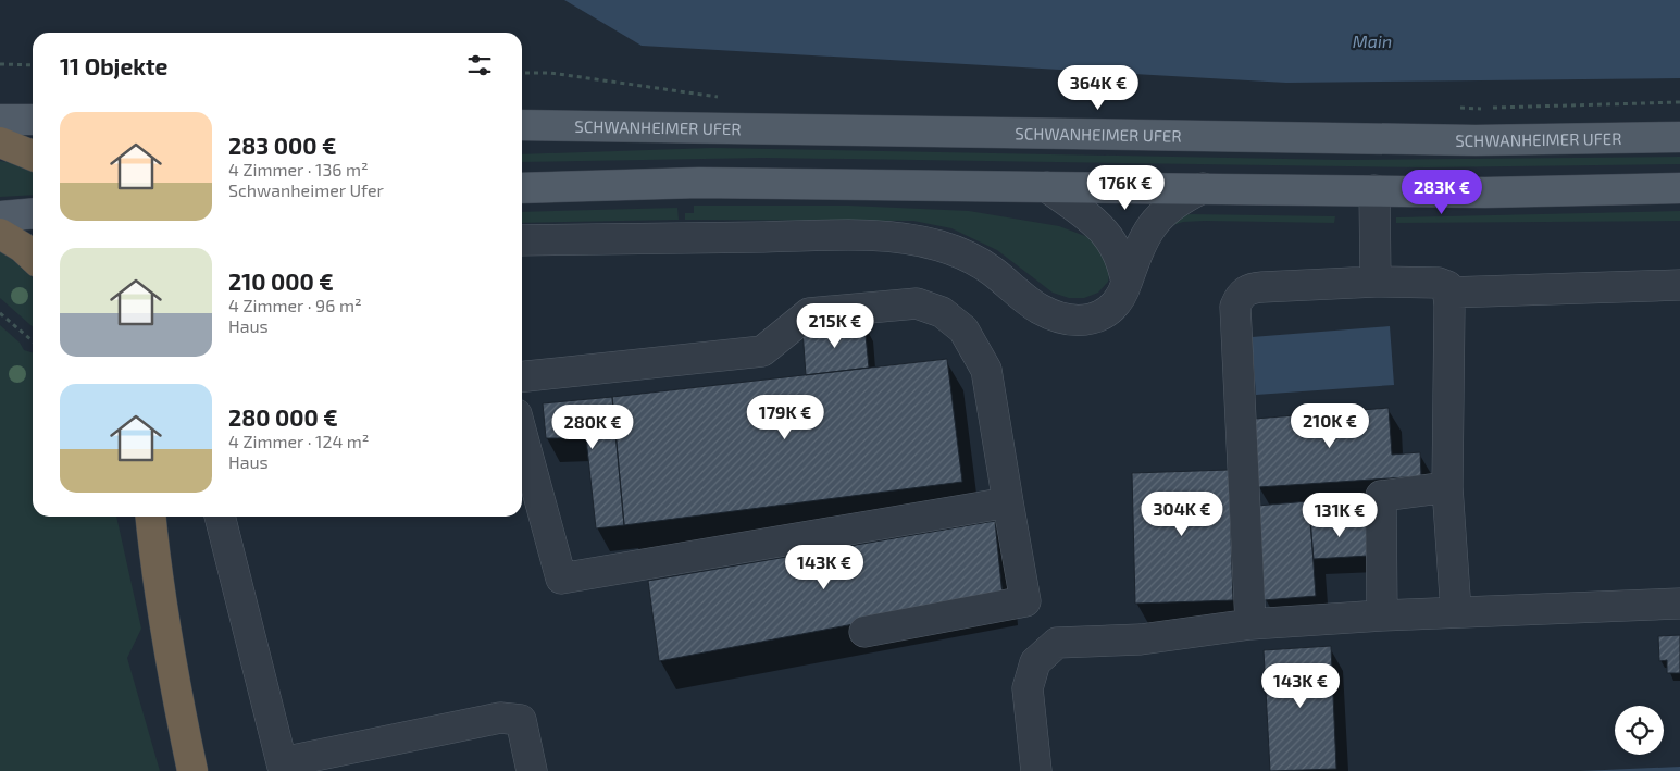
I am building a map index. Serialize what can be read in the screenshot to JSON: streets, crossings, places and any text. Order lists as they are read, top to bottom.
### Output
{
  "streets": {
    "main road": ["SCHWANHEIMER UFER"]
  },
  "water": ["Main"],
  "page": {
    "heading": "11 Objekte",
    "price": [
      "364K €",
      "176K €",
      "283K €",
      "215K €",
      "179K €",
      "210K €",
      "280K €",
      "304K €",
      "131K €",
      "143K €",
      "143K €"
    ],
    "list": [
      {
        "name": "283 000 €",
        "note": "4 Zimmer · 136 m² · Schwanheimer Ufer"
      },
      {
        "name": "210 000 €",
        "note": "4 Zimmer · 96 m² · Haus"
      },
      {
        "name": "280 000 €",
        "note": "4 Zimmer · 124 m² · Haus"
      }
    ]
  }
}
